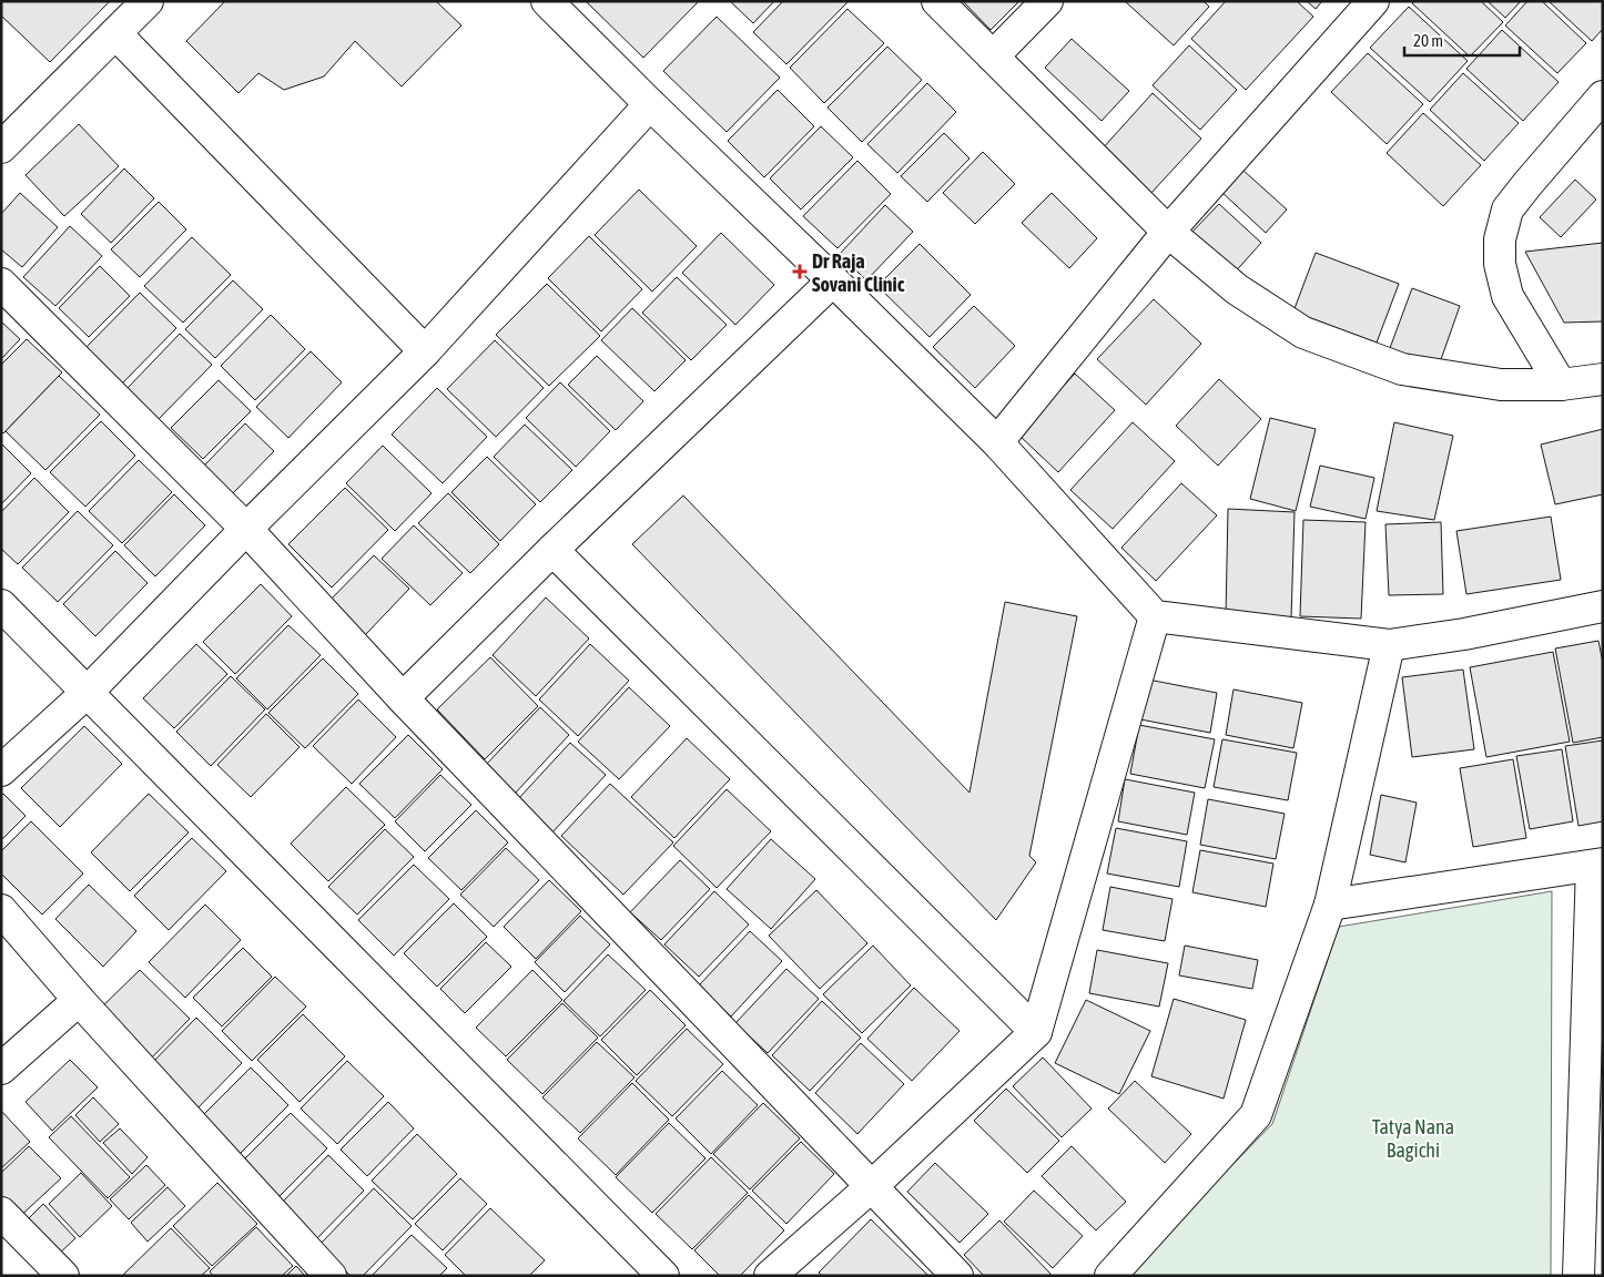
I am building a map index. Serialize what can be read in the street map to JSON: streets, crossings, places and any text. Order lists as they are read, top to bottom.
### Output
{
  "parks": ["Tatya Nana Bagichi"],
  "places": {
    "health": ["Dr Raja Sovani Clinic"]
  },
  "scale_bar": "20 m"
}
